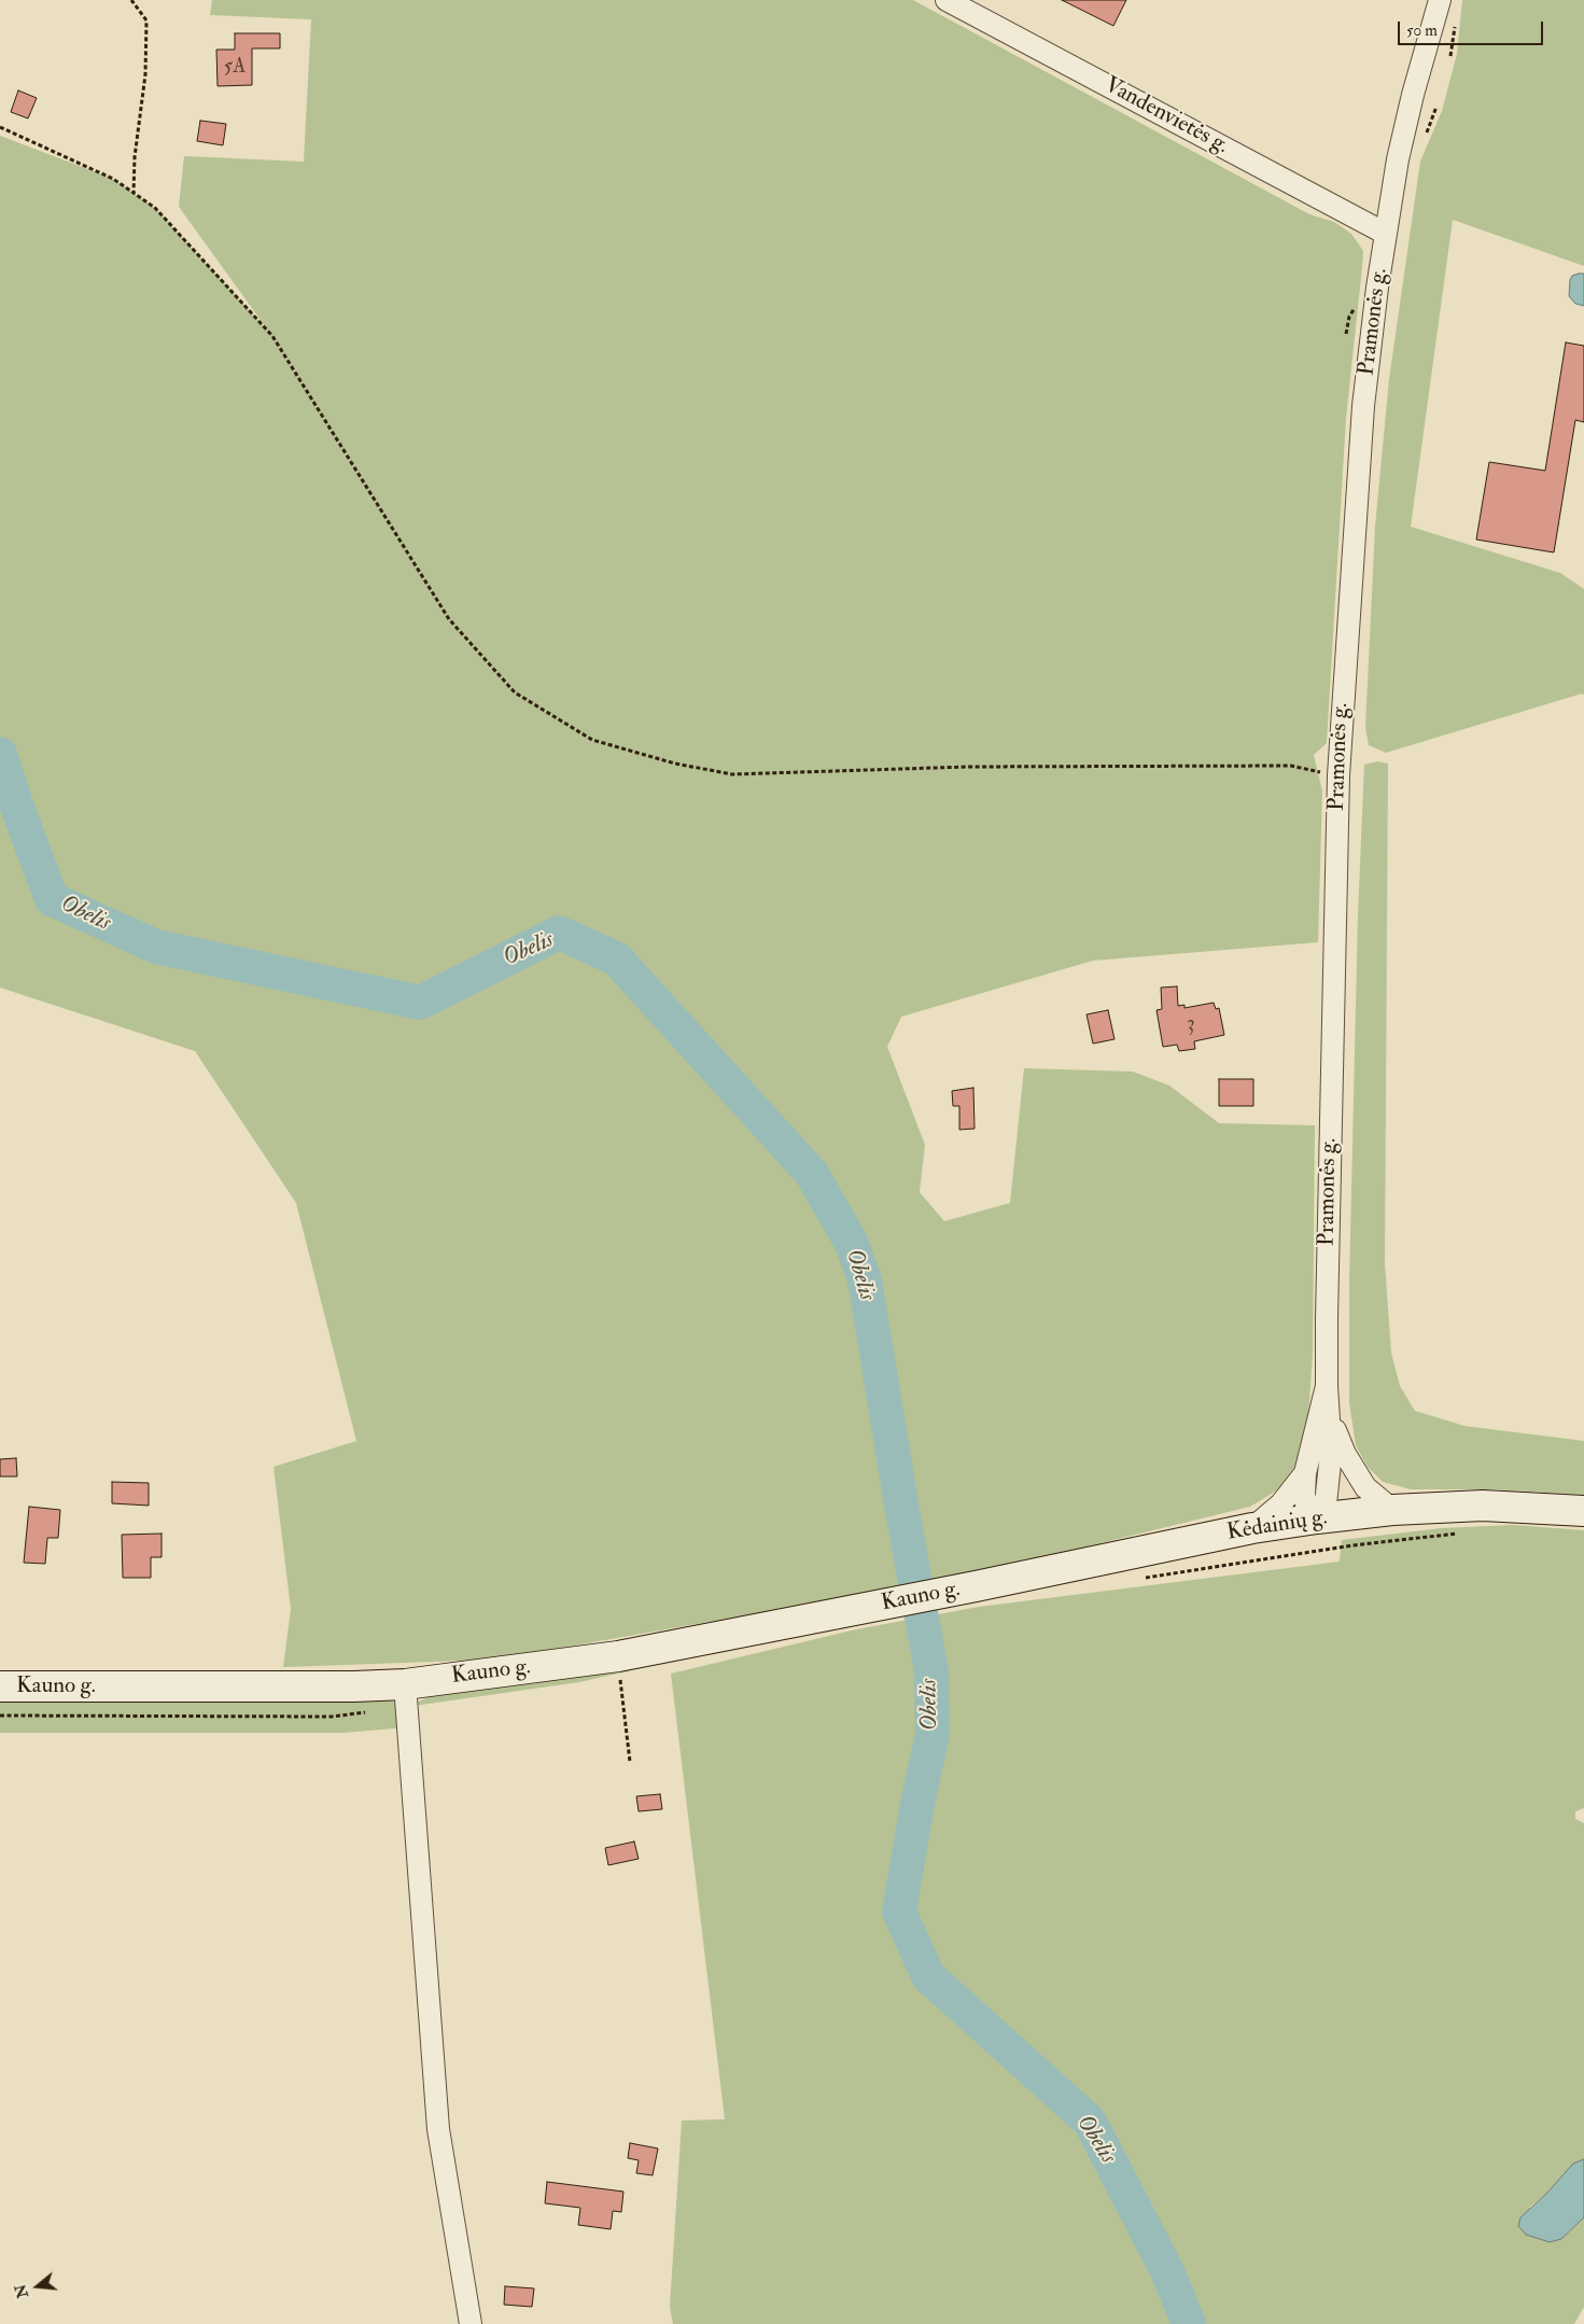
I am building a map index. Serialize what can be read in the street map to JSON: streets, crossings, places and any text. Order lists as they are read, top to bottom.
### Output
{
  "streets": {
    "main road": ["Kėdainių g.", "Kauno g."],
    "street": ["Vandenvietės g.", "Pramonės g."]
  },
  "crossings": [
    ["Vandenvietės g.", "Pramonės g."],
    ["Pramonės g.", "Kėdainių g."],
    ["Kėdainių g.", "Kauno g."]
  ],
  "water": ["Obelis"],
  "house_numbers": ["5A", "3"],
  "scale_bar": "50 m",
  "north": "left"
}
